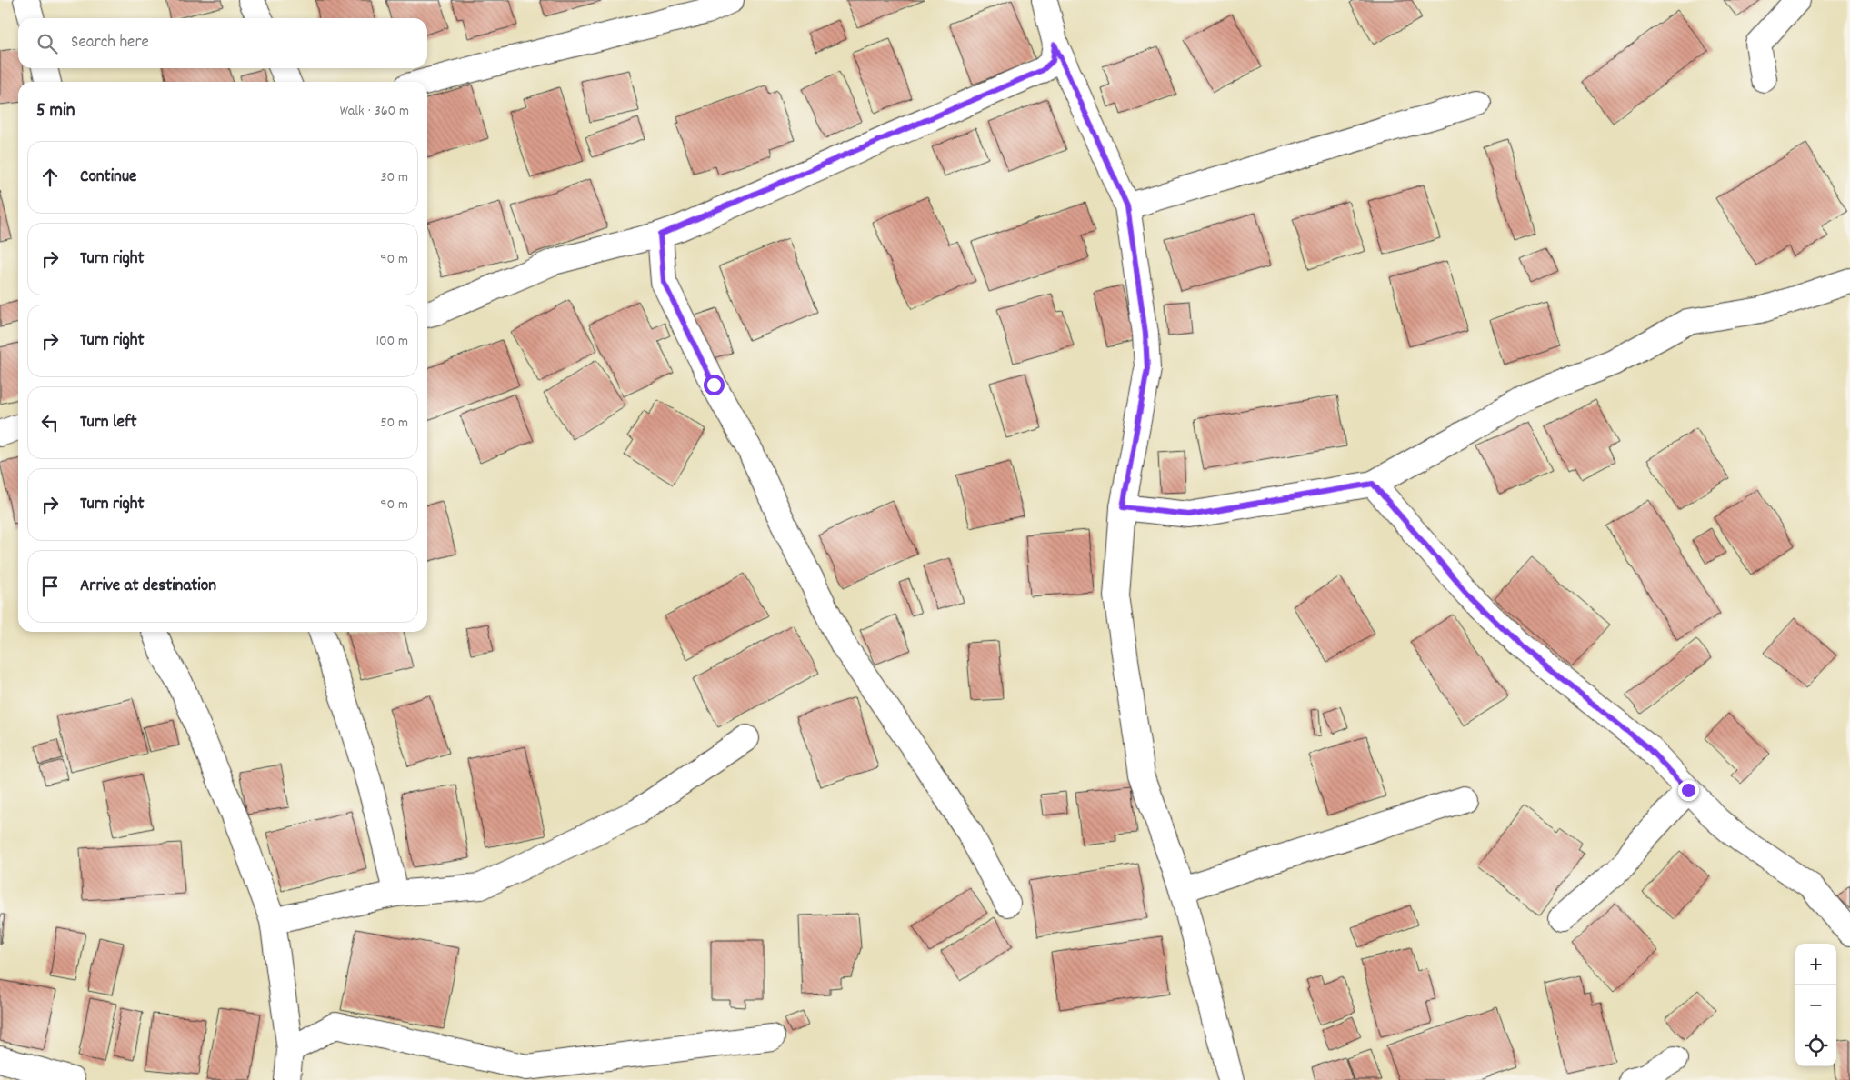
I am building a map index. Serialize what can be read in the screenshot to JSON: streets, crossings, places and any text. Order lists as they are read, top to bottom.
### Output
{
  "page": {
    "search": "Search here",
    "heading": ["5 min", "Walk · 360 m"],
    "list": [
      ["Continue", "30 m"],
      ["Turn right", "90 m"],
      ["Turn right", "100 m"],
      ["Turn left", "50 m"],
      ["Turn right", "90 m"],
      "Arrive at destination"
    ],
    "map_buttons": ["+", "−"]
  }
}
